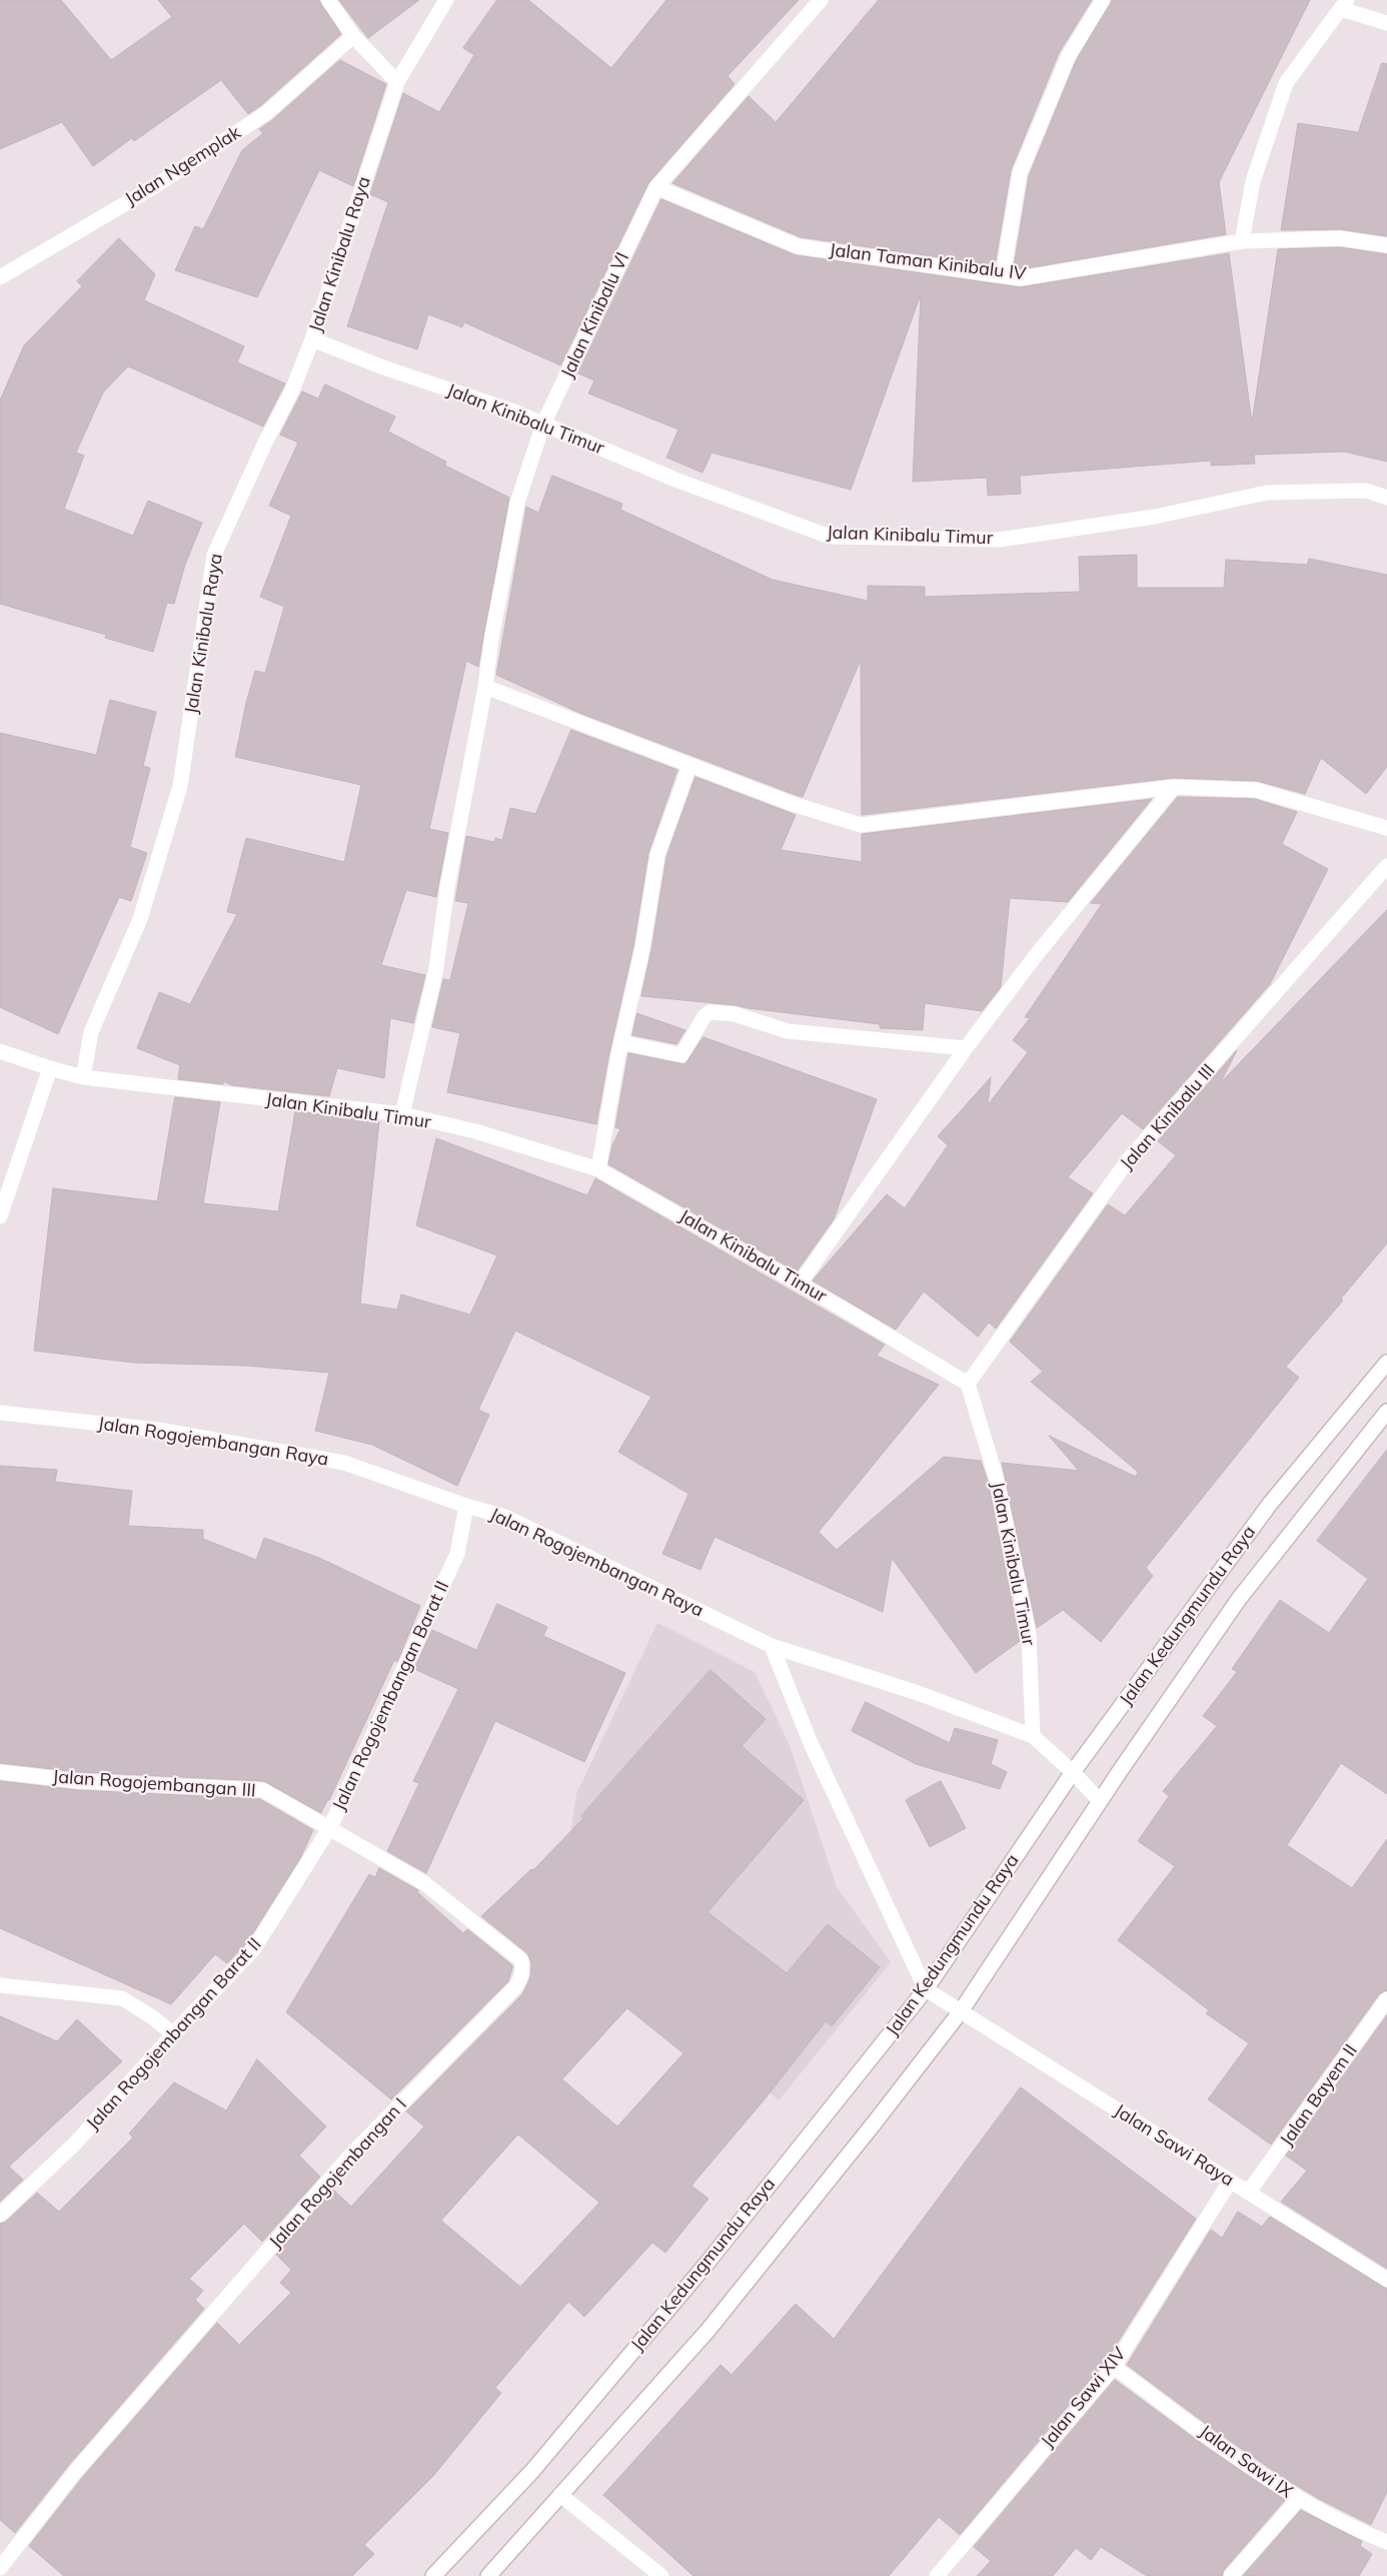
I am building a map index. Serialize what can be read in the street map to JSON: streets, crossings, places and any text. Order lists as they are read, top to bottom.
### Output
{
  "streets": {
    "street": [
      "Jalan Ngemplak",
      "Jalan Kinibalu Raya",
      "Jalan Taman Kinibalu IV",
      "Jalan Kinibalu VI",
      "Jalan Kinibalu Timur",
      "Jalan Kinibalu III",
      "Jalan Rogojembangan Raya",
      "Jalan Kedungmundu Raya",
      "Jalan Rogojembangan Barat II",
      "Jalan Rogojembangan III",
      "Jalan Bayem II",
      "Jalan Sawi Raya",
      "Jalan Rogojembangan I",
      "Jalan Sawi XIV",
      "Jalan Sawi IX"
    ]
  },
  "crossings": [
    ["Jalan Kinibalu Raya", "Jalan Kinibalu Timur"],
    ["Jalan Taman Kinibalu IV", "Jalan Kinibalu VI"],
    ["Jalan Kinibalu VI", "Jalan Kinibalu Timur"],
    ["Jalan Kinibalu Timur", "Jalan Kinibalu III"],
    ["Jalan Kinibalu Timur", "Jalan Rogojembangan Raya"],
    ["Jalan Rogojembangan Raya", "Jalan Rogojembangan Barat II"],
    ["Jalan Kedungmundu Raya", "Jalan Sawi Raya"],
    ["Jalan Rogojembangan Barat II", "Jalan Rogojembangan III"],
    ["Jalan Rogojembangan Barat II", "Jalan Rogojembangan I"],
    ["Jalan Rogojembangan III", "Jalan Rogojembangan I"],
    ["Jalan Bayem II", "Jalan Sawi Raya"],
    ["Jalan Sawi Raya", "Jalan Sawi XIV"],
    ["Jalan Sawi XIV", "Jalan Sawi IX"]
  ]
}
